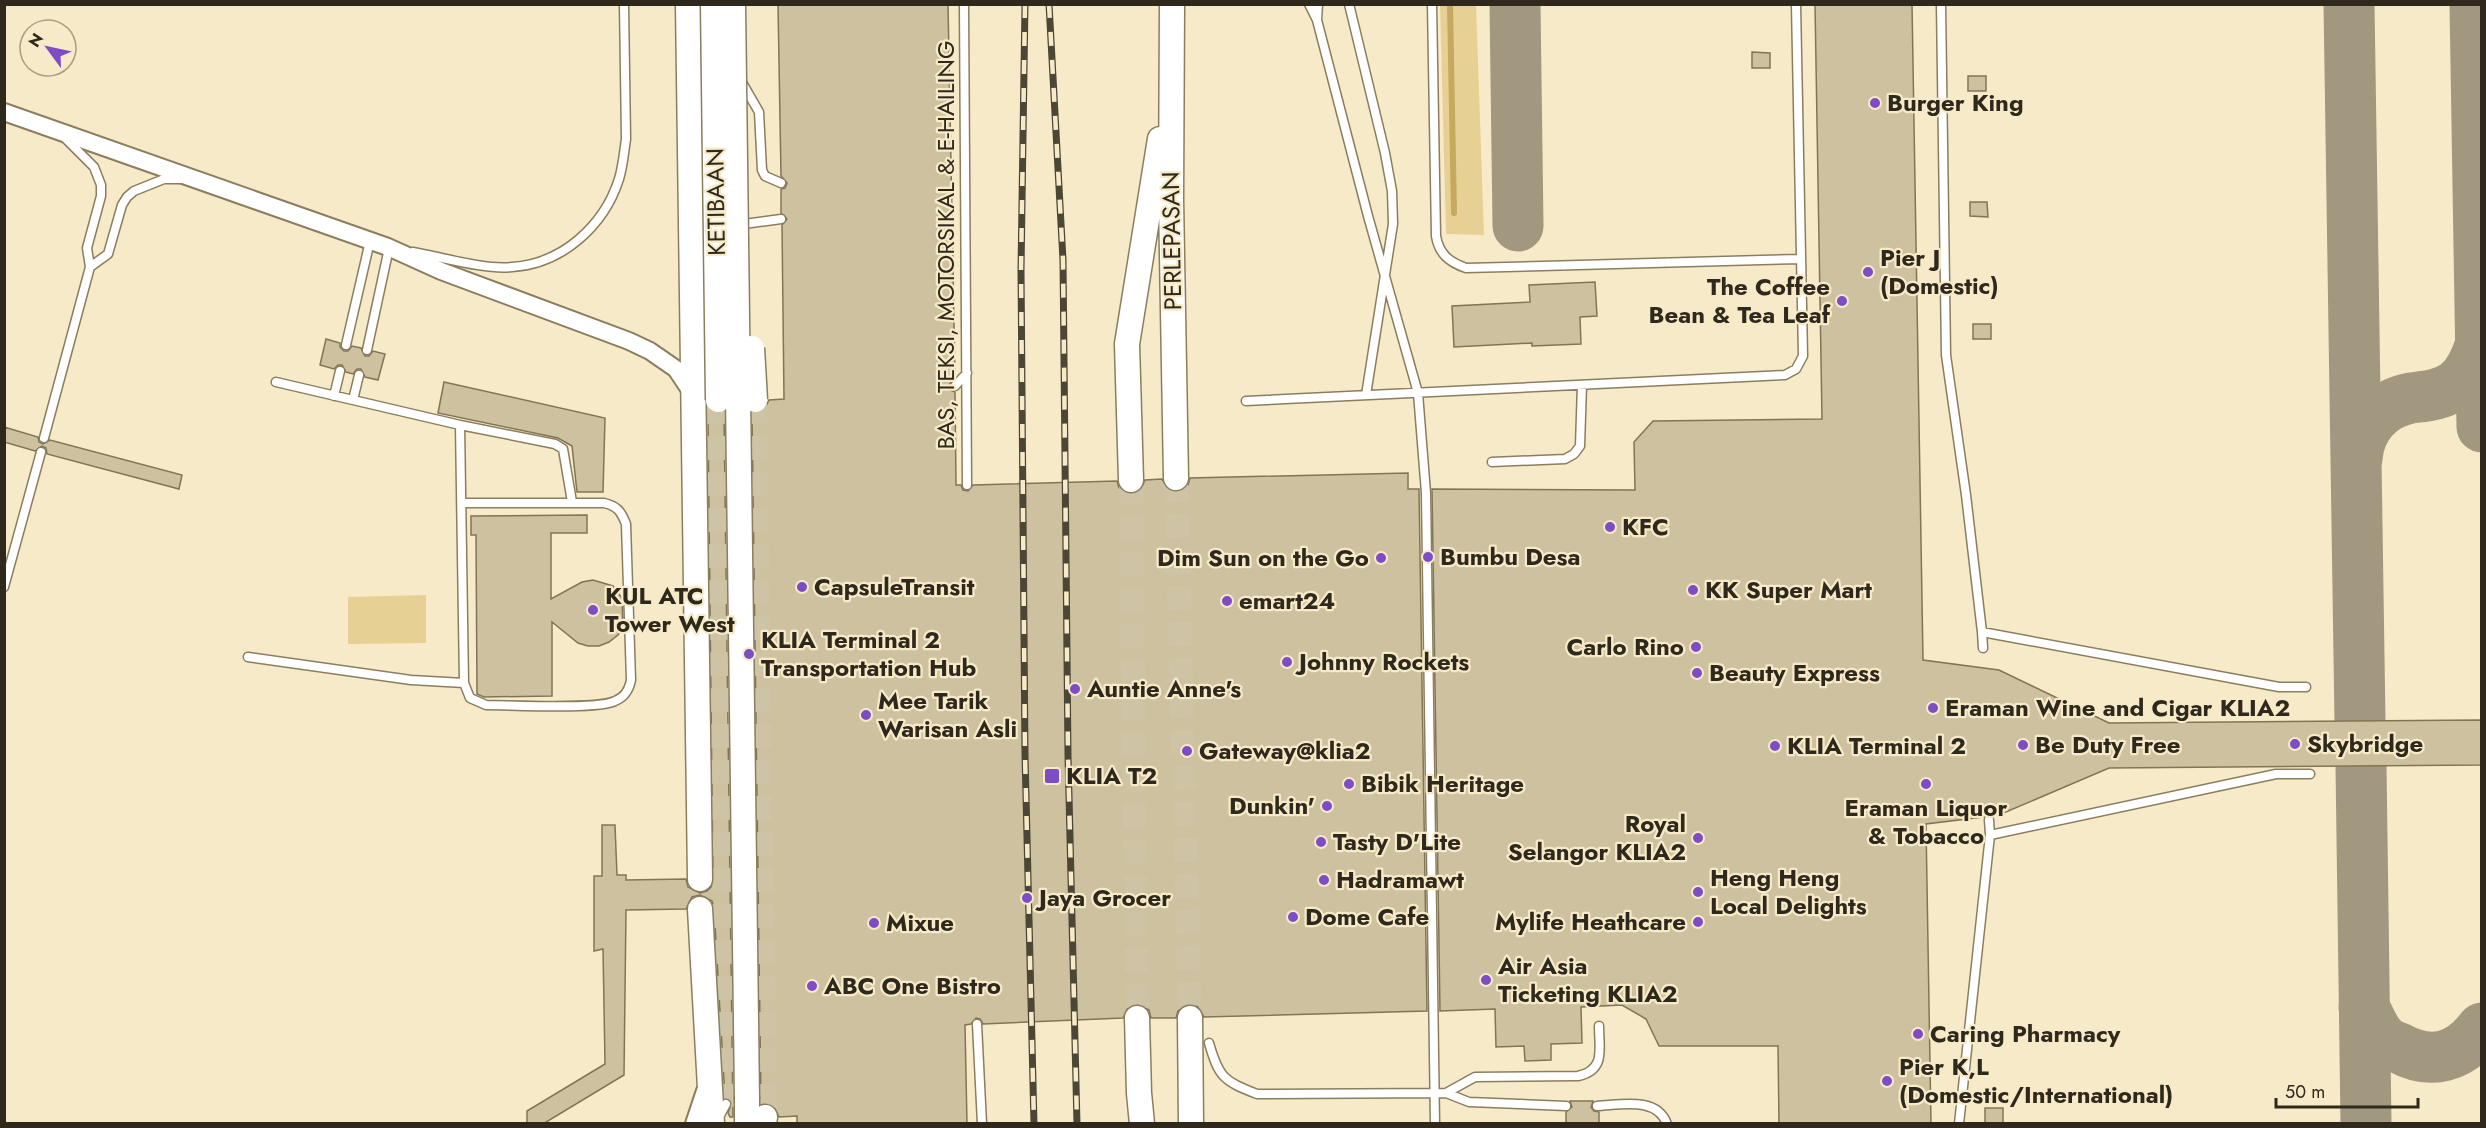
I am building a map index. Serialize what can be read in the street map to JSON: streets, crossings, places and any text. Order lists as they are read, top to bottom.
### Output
{
  "streets": {
    "main road": ["KETIBAAN", "PERLEPASAN"],
    "lane": ["BAS, TEKSI, MOTORSIKAL & E-HAILING"]
  },
  "places": {
    "other": [
      "Burger King",
      "Pier J (Domestic)",
      "The Coffee Bean & Tea Leaf",
      "KFC",
      "Bumbu Desa",
      "Dim Sun on the Go",
      "CapsuleTransit",
      "KK Super Mart",
      "emart24",
      "KUL ATC Tower West",
      "Carlo Rino",
      "KLIA Terminal 2 Transportation Hub",
      "Johnny Rockets",
      "Beauty Express",
      "Auntie Anne's",
      "Eraman Wine and Cigar KLIA2",
      "Mee Tarik Warisan Asli",
      "Skybridge",
      "Be Duty Free",
      "KLIA Terminal 2",
      "Gateway@klia2",
      "Bibik Heritage",
      "Eraman Liquor & Tobacco",
      "Dunkin'",
      "Royal Selangor KLIA2",
      "Tasty D'Lite",
      "Hadramawt",
      "Heng Heng Local Delights",
      "Jaya Grocer",
      "Dome Cafe",
      "Mylife Heathcare",
      "Mixue",
      "Air Asia Ticketing KLIA2",
      "ABC One Bistro",
      "Caring Pharmacy",
      "Pier K,L (Domestic/International)"
    ],
    "transit": ["KLIA T2"]
  },
  "scale_bar": "50 m",
  "north": "top left"
}
